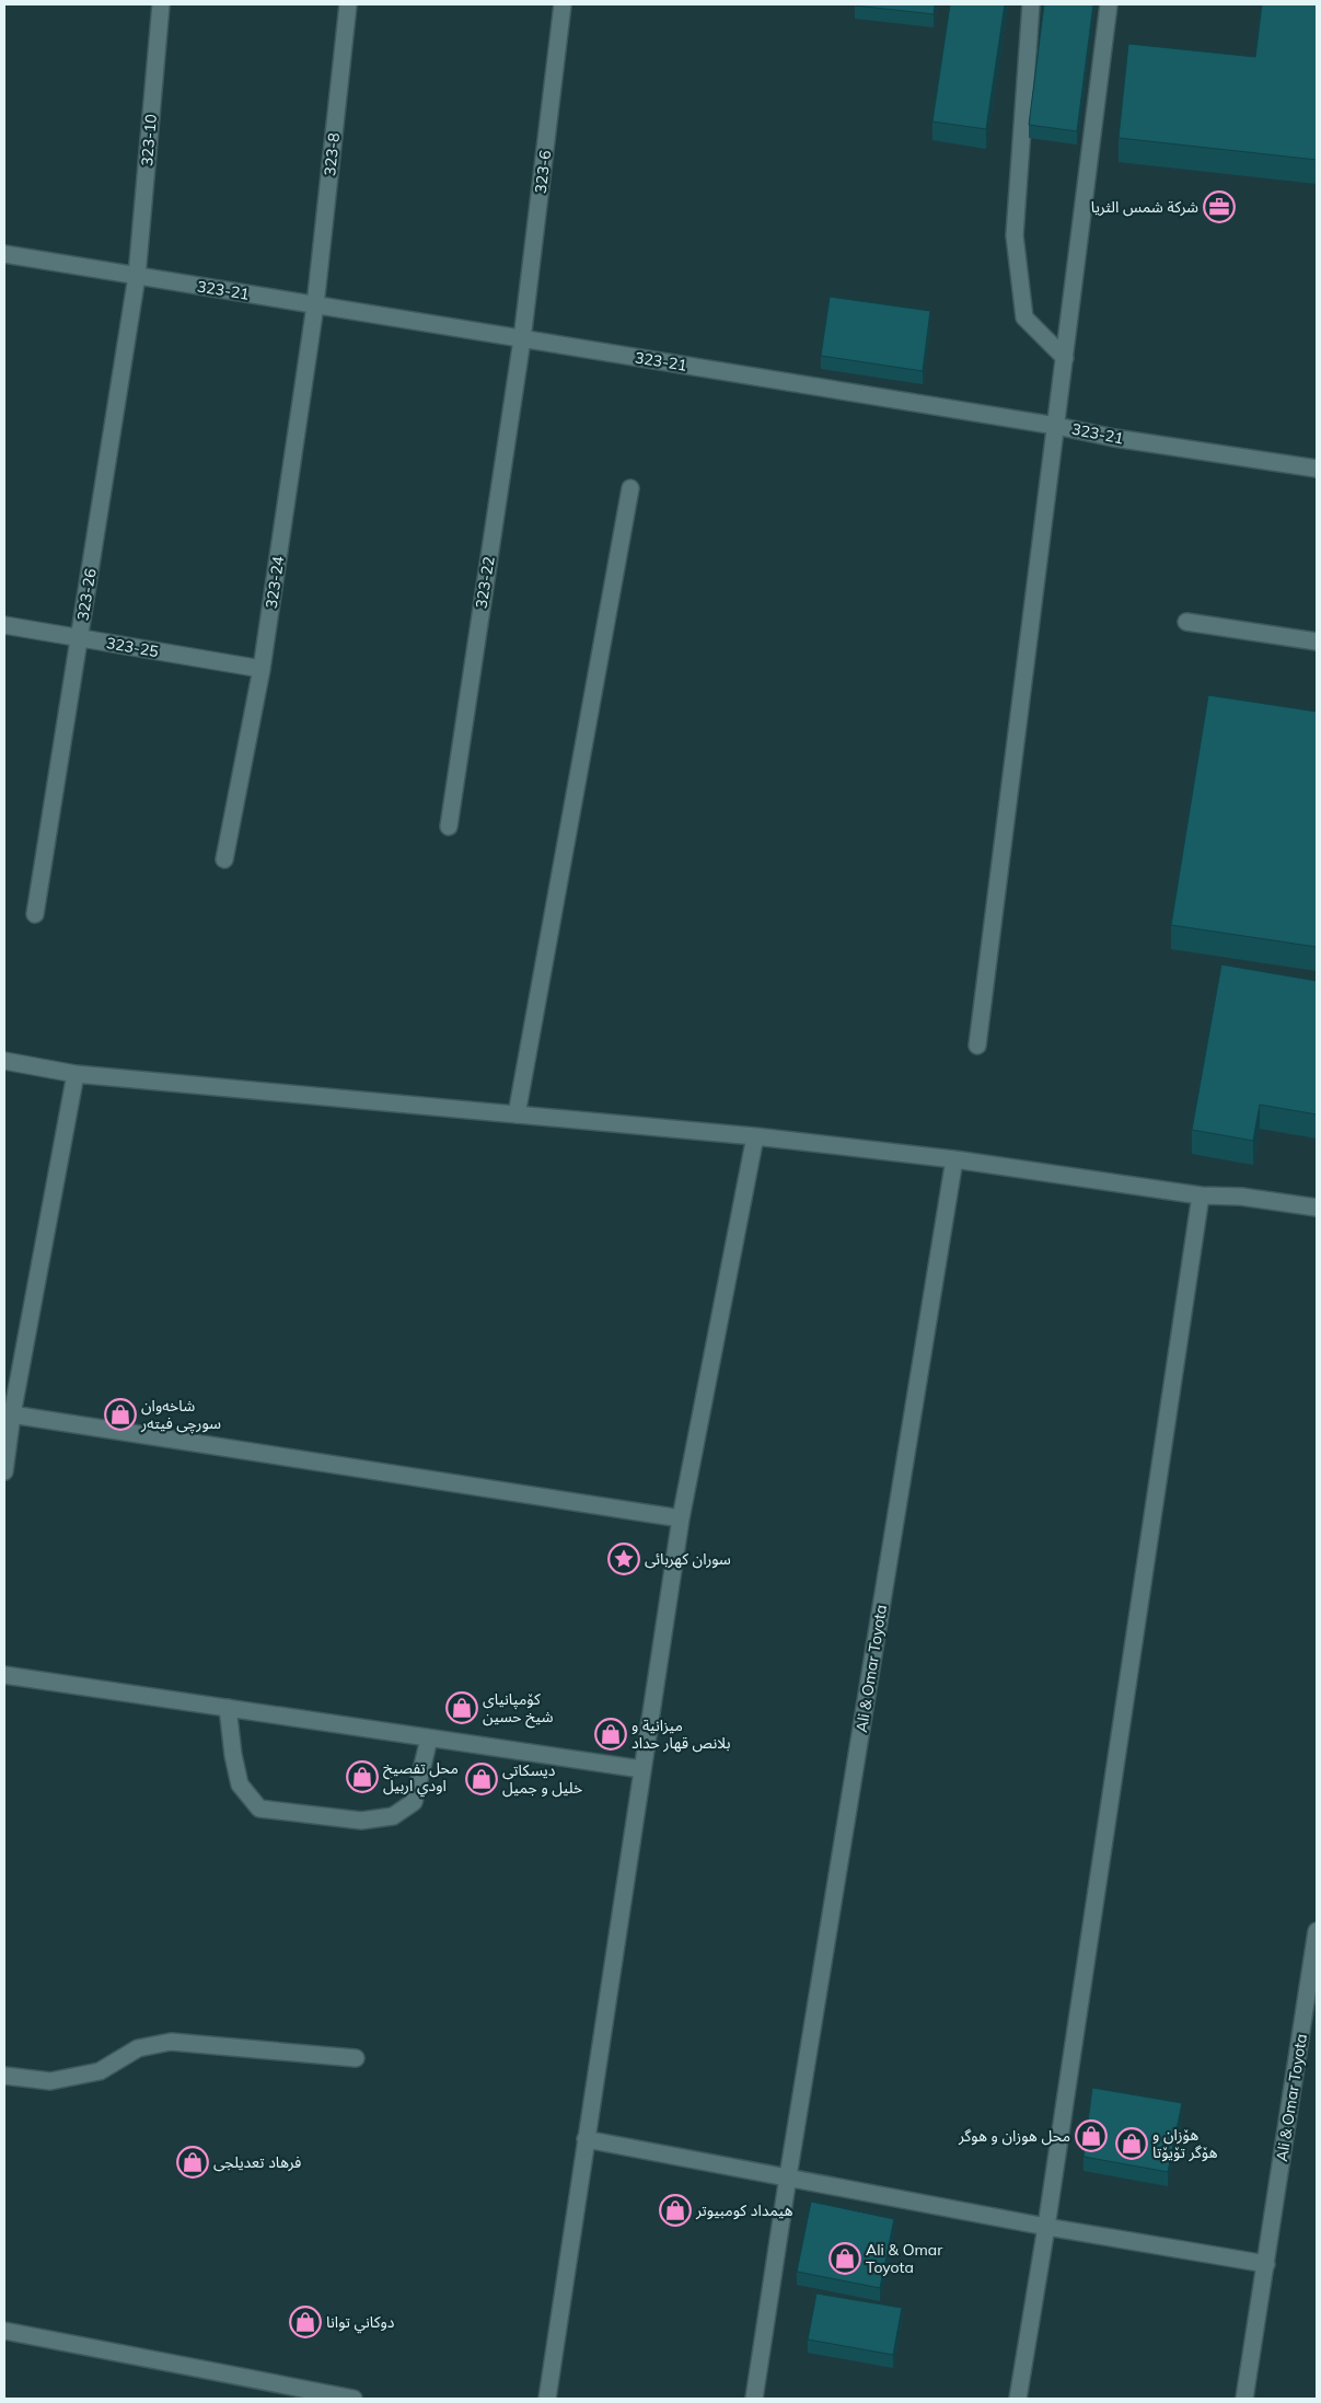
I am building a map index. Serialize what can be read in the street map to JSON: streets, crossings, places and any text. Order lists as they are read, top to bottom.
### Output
{
  "streets": {
    "street": [
      "323-10",
      "323-8",
      "323-6",
      "323-21",
      "323-24",
      "323-22",
      "323-26",
      "323-25",
      "Ali & Omar Toyota"
    ]
  },
  "crossings": [
    ["323-10", "323-21"],
    ["323-10", "323-26"],
    ["323-8", "323-21"],
    ["323-8", "323-24"],
    ["323-6", "323-21"],
    ["323-6", "323-22"],
    ["323-21", "323-24"],
    ["323-21", "323-22"],
    ["323-21", "323-26"],
    ["323-24", "323-25"],
    ["323-26", "323-25"]
  ],
  "places": {
    "office": ["شركة شمس الثريا"],
    "shop": [
      "شاخەوان سورچی فیتەر",
      "کۆمپانیای شیخ حسین",
      "ميزانية و بلانص قهار حداد",
      "محل تفصيخ اودي اربيل",
      "دیسکاتی خلیل و جمیل",
      "محل هوزان و هوگر",
      "هۆزان و هۆگر تۆیۆتا",
      "فرهاد تعدیلجی",
      "هيمداد كومبيوتر",
      "Ali & Omar Toyota",
      "دوکاني توانا"
    ],
    "place": ["سوران کهربائی"]
  }
}
